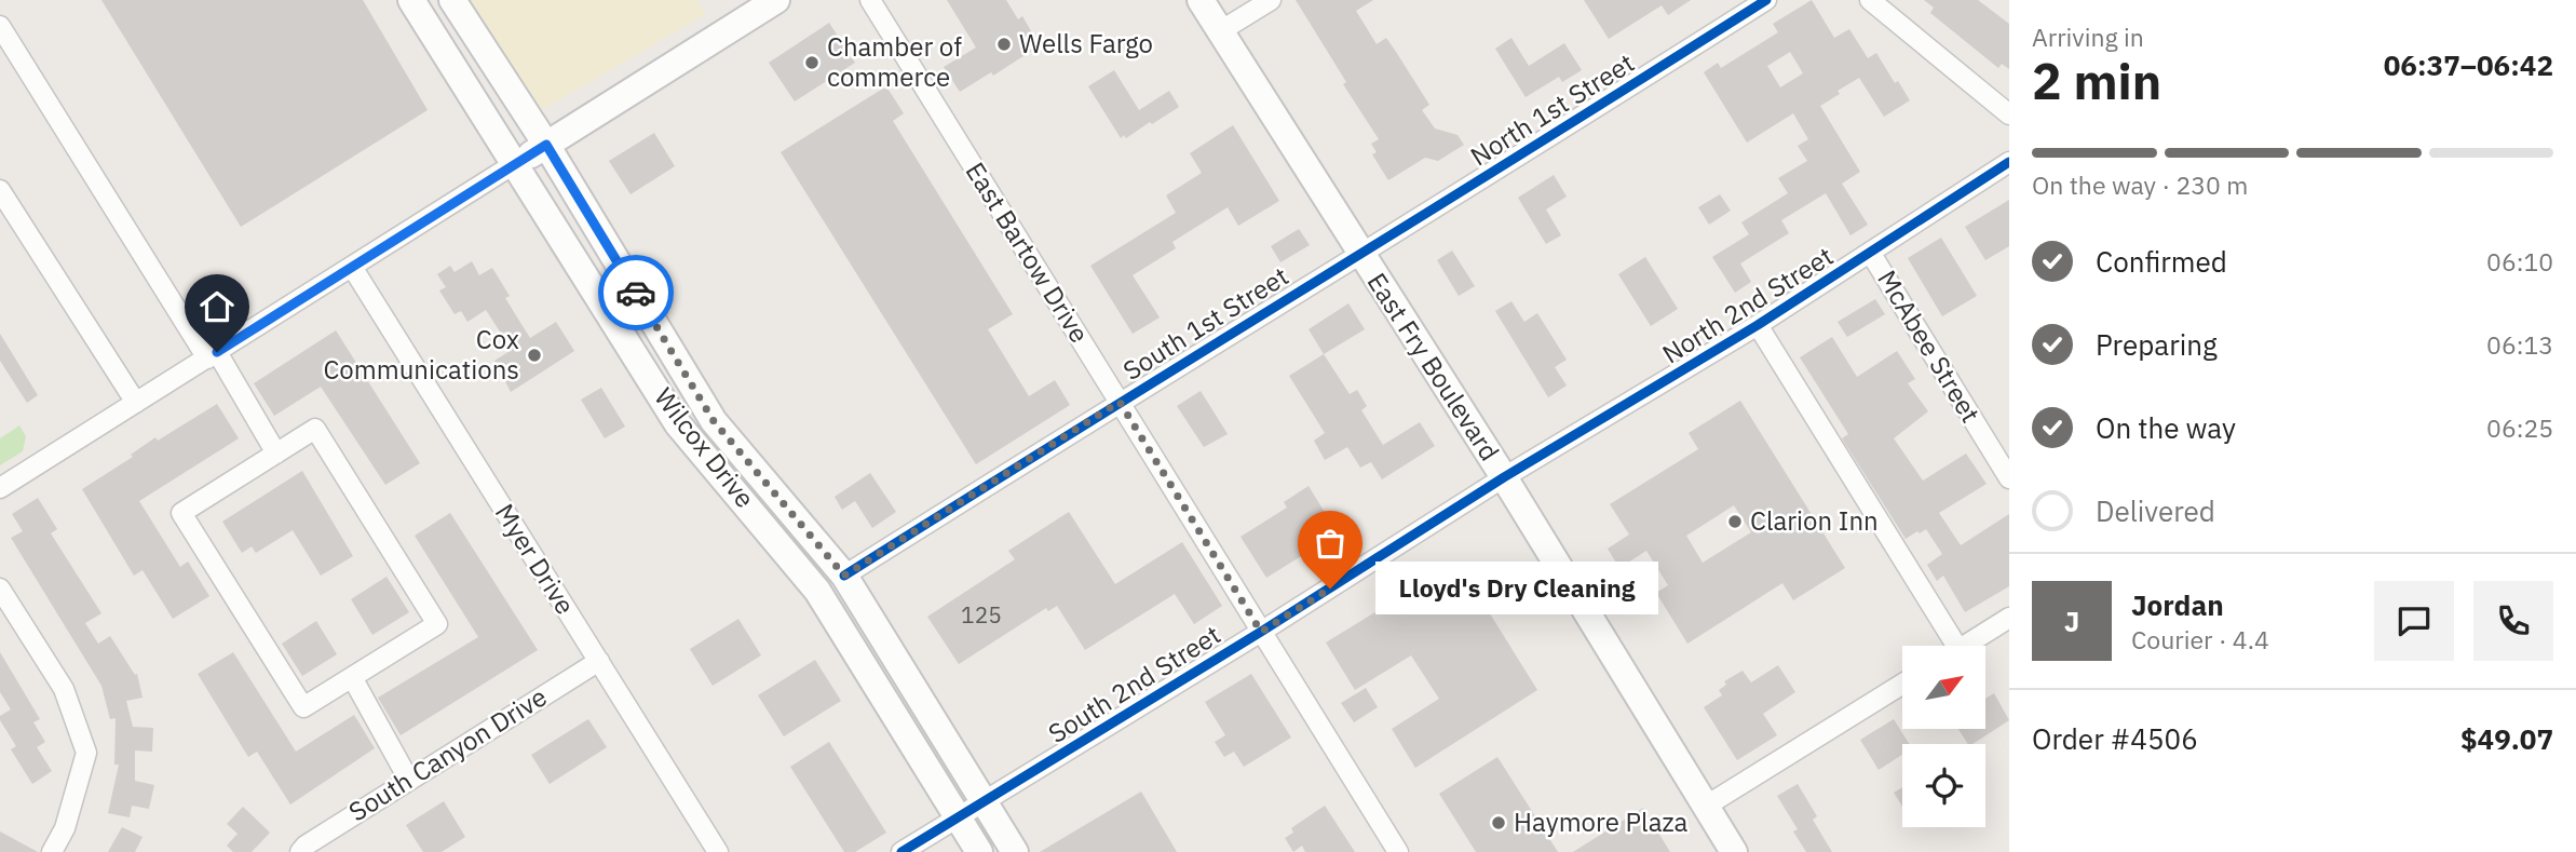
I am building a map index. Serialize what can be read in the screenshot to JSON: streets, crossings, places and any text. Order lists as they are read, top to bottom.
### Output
{
  "streets": {
    "street": [
      "North 1st Street",
      "East Bartow Drive",
      "North 2nd Street",
      "South 1st Street",
      "McAbee Street",
      "East Fry Boulevard",
      "Wilcox Drive",
      "Myer Drive",
      "South 2nd Street",
      "South Canyon Drive"
    ]
  },
  "crossings": [
    ["North 1st Street", "South 1st Street"],
    ["North 1st Street", "East Fry Boulevard"],
    ["East Bartow Drive", "South 1st Street"],
    ["East Bartow Drive", "South 2nd Street"],
    ["North 2nd Street", "McAbee Street"],
    ["North 2nd Street", "East Fry Boulevard"],
    ["North 2nd Street", "South 2nd Street"],
    ["South 1st Street", "East Fry Boulevard"],
    ["South 1st Street", "Wilcox Drive"],
    ["East Fry Boulevard", "South 2nd Street"],
    ["Wilcox Drive", "South 2nd Street"],
    ["Myer Drive", "South Canyon Drive"]
  ],
  "places": [
    "Wells Fargo",
    "Chamber of commerce",
    "Cox Communications",
    "Clarion Inn",
    "Lloyd's Dry Cleaning",
    "Haymore Plaza"
  ],
  "house_numbers": ["125"],
  "north": "top right",
  "page": {
    "heading": ["2 min", "Arriving in", "06:37–06:42"],
    "panel": [
      "Jordan",
      "Courier · 4.4",
      "Order #4506",
      "$49.07"
    ],
    "bar": "On the way · 230 m",
    "list": [
      ["Confirmed", "06:10"],
      ["Preparing", "06:13"],
      ["On the way", "06:25"],
      "Delivered"
    ],
    "bubble": "Lloyd's Dry Cleaning",
    "round": "J"
  }
}
